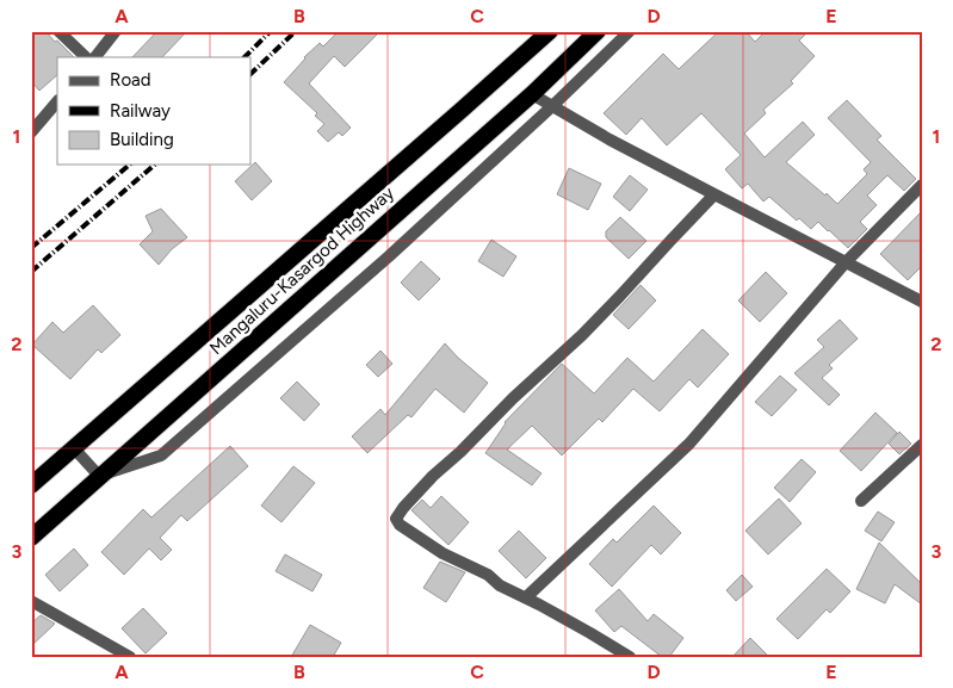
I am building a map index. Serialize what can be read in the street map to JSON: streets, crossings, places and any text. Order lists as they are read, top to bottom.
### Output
{
  "streets": {
    "highway": ["Mangaluru-Kasargod Highway"]
  },
  "legend": ["Road", "Railway", "Building"],
  "grid": {
    "columns": [
      "A",
      "B",
      "C",
      "D",
      "E"
    ],
    "rows": ["1", "2", "3"]
  }
}
